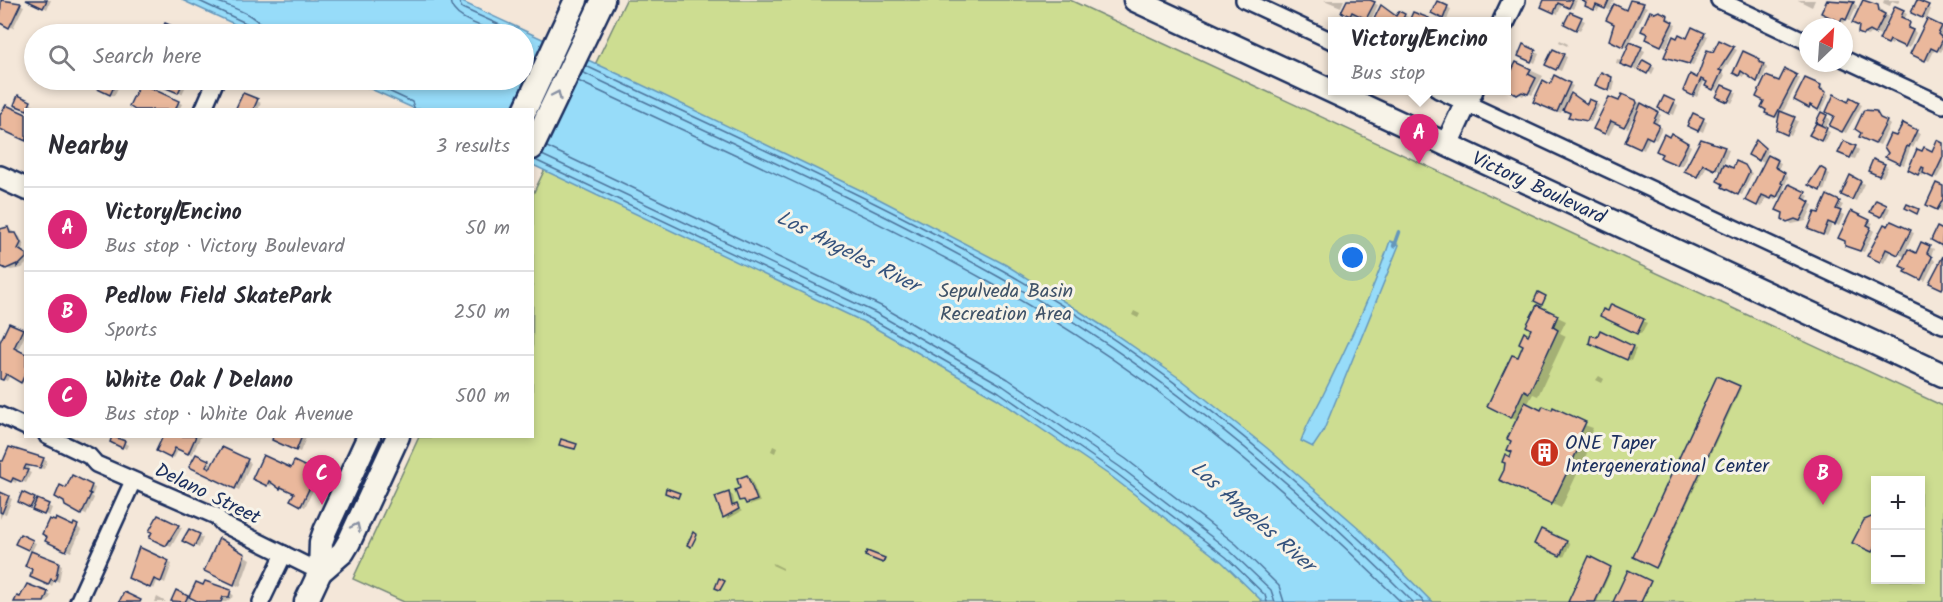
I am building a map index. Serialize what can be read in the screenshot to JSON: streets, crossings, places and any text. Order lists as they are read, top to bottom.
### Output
{
  "streets": {
    "main road": ["Victory Boulevard"],
    "street": ["Delano Street"]
  },
  "water": ["Los Angeles River"],
  "parks": ["Sepulveda Basin Recreation Area"],
  "places": {
    "building": ["ONE Taper Intergenerational Center"]
  },
  "north": "top right",
  "page": {
    "popup": ["Victory/Encino", "Bus stop"],
    "search": "Search here",
    "heading": ["Nearby", "3 results"],
    "pins": ["A", "B", "C"],
    "list": [
      {
        "mark": "A",
        "name": "Victory/Encino",
        "note": "Bus stop · Victory Boulevard",
        "value": "50 m"
      },
      {
        "mark": "B",
        "name": "Pedlow Field SkatePark",
        "note": "Sports",
        "value": "250 m"
      },
      {
        "mark": "C",
        "name": "White Oak / Delano",
        "note": "Bus stop · White Oak Avenue",
        "value": "500 m"
      }
    ],
    "map_buttons": ["+", "−"]
  }
}
